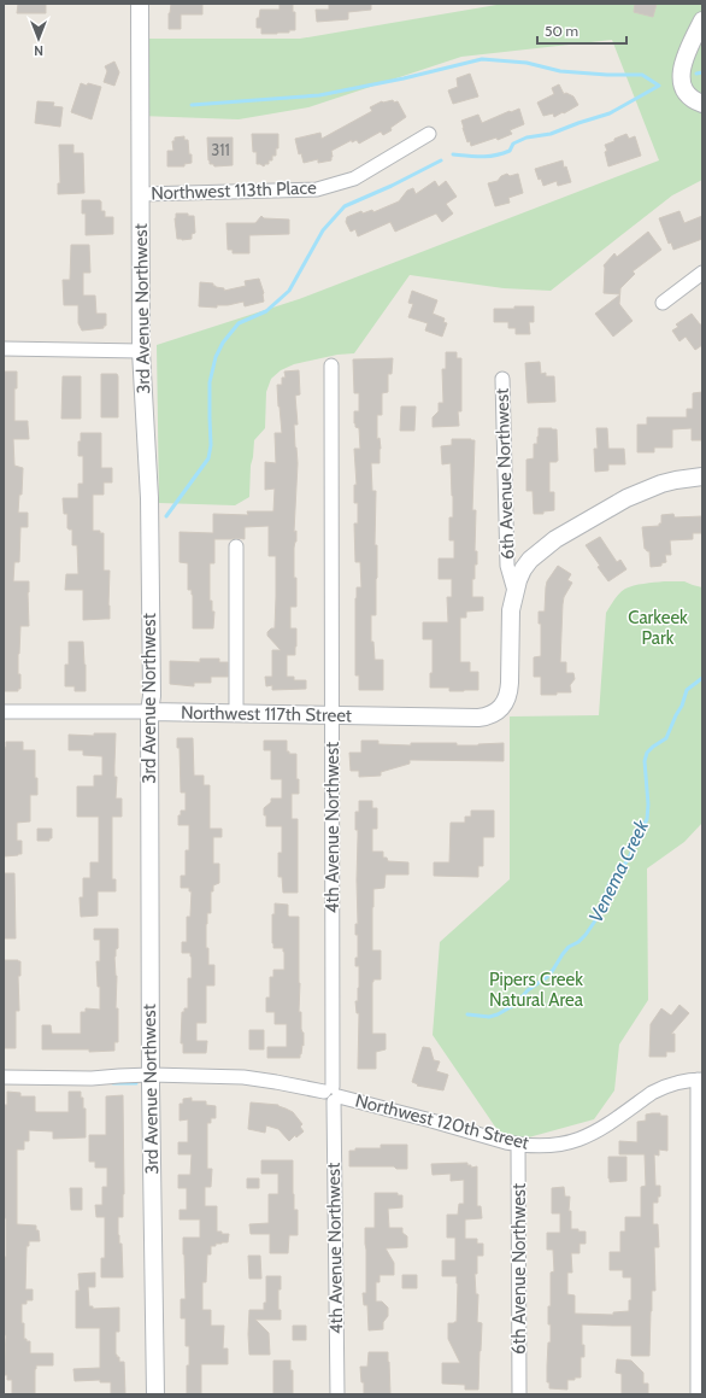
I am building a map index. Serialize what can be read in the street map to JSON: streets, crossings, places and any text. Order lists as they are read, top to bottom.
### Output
{
  "streets": {
    "street": [
      "Northwest 113th Place",
      "3rd Avenue Northwest",
      "6th Avenue Northwest",
      "Northwest 117th Street",
      "4th Avenue Northwest",
      "Northwest 120th Street"
    ]
  },
  "crossings": [
    ["Northwest 113th Place", "3rd Avenue Northwest"],
    ["3rd Avenue Northwest", "Northwest 117th Street"],
    ["3rd Avenue Northwest", "Northwest 120th Street"],
    ["6th Avenue Northwest", "Northwest 117th Street"],
    ["6th Avenue Northwest", "Northwest 120th Street"],
    ["Northwest 117th Street", "4th Avenue Northwest"],
    ["4th Avenue Northwest", "Northwest 120th Street"]
  ],
  "water": ["Venema Creek"],
  "parks": ["Carkeek Park", "Pipers Creek Natural Area"],
  "house_numbers": ["311"],
  "scale_bar": "50 m",
  "north": "bottom"
}
